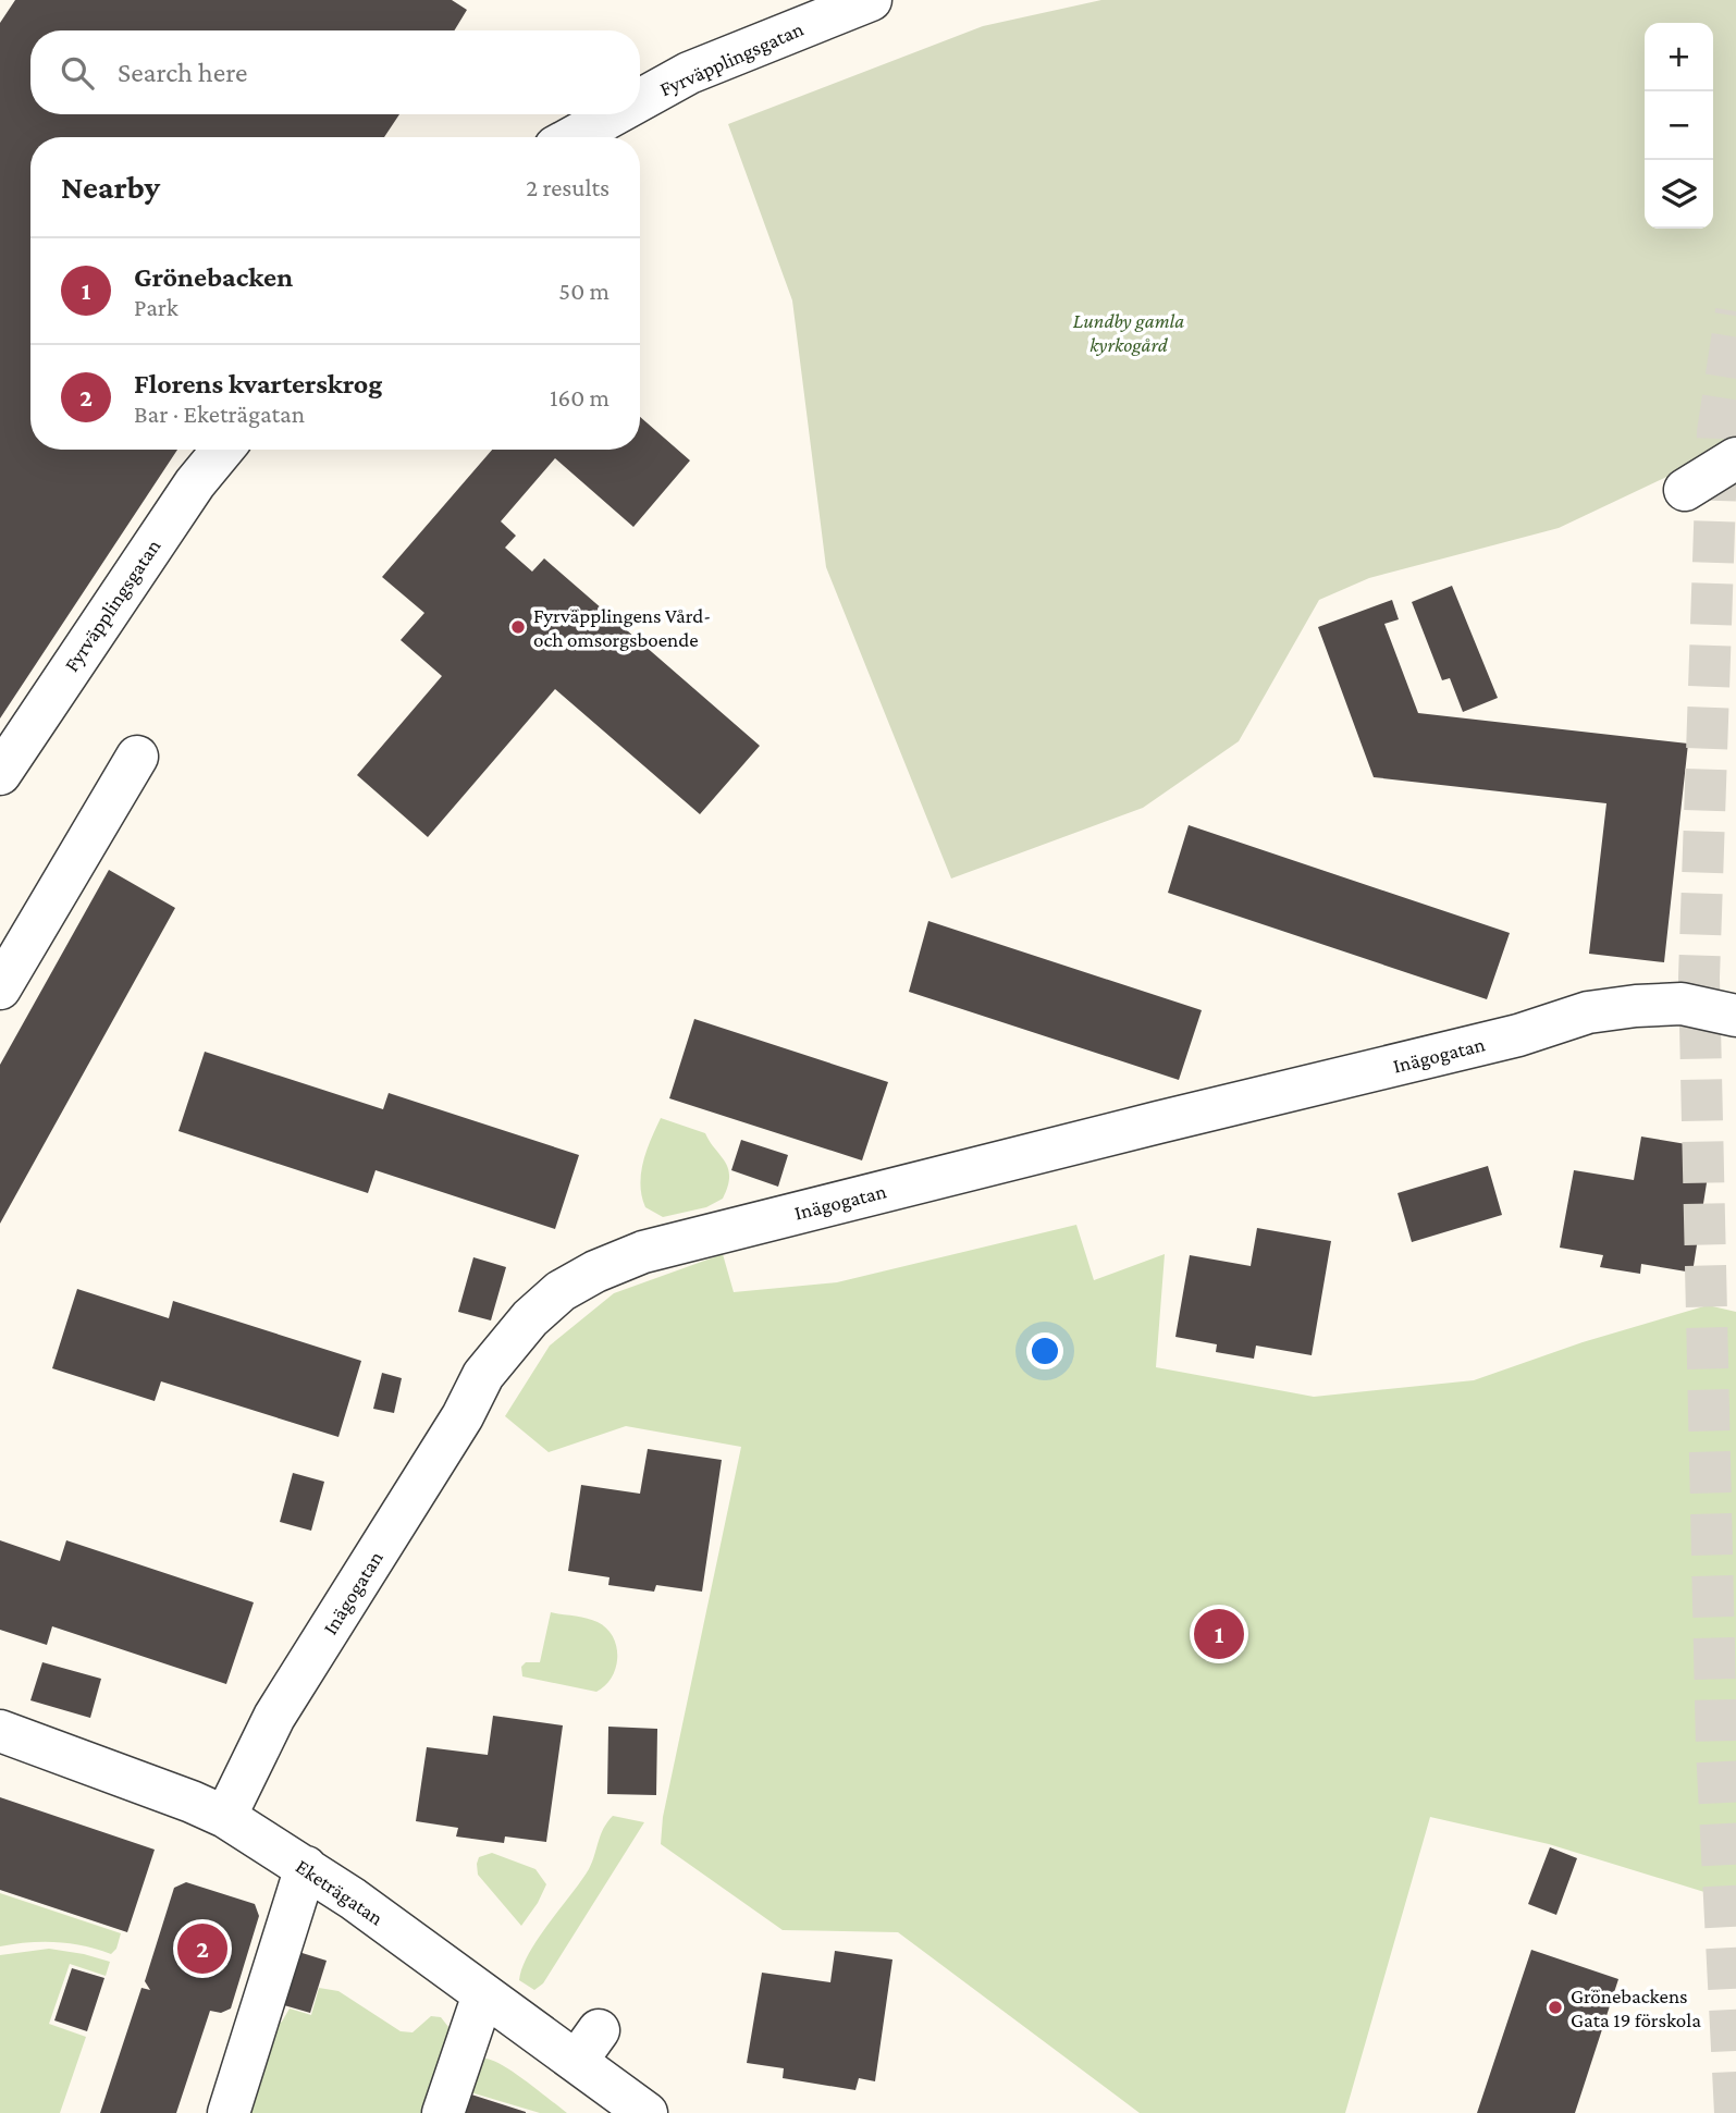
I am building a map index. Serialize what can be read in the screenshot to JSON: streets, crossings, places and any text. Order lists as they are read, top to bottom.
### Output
{
  "streets": {
    "street": ["Fyrväpplingsgatan", "Inägogatan", "Eketrägatan"]
  },
  "crossings": [
    ["Inägogatan", "Eketrägatan"]
  ],
  "parks": ["Lundby gamla kyrkogård"],
  "places": ["Fyrväpplingens Vård- och omsorgsboende", "Grönebackens Gata 19 förskola"],
  "page": {
    "map_buttons": ["+", "−"],
    "search": "Search here",
    "heading": ["Nearby", "2 results"],
    "list": [
      {
        "mark": "1",
        "name": "Grönebacken",
        "note": "Park",
        "value": "50 m"
      },
      {
        "mark": "2",
        "name": "Florens kvarterskrog",
        "note": "Bar · Eketrägatan",
        "value": "160 m"
      }
    ],
    "pins": ["1", "2"]
  }
}
